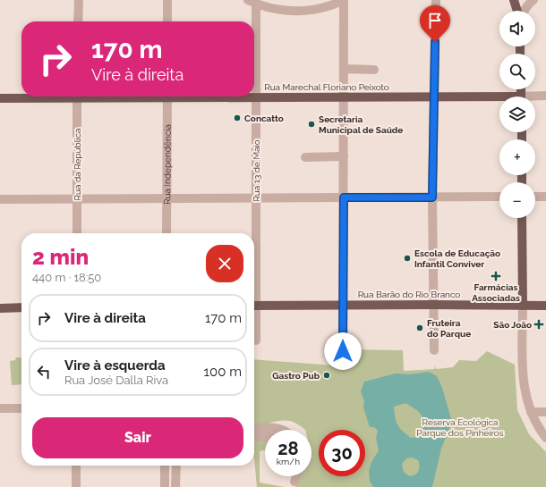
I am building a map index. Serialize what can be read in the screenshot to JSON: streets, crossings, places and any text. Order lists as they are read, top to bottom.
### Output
{
  "streets": {
    "main road": ["Rua Marechal Floriano Peixoto", "Rua Barão do Rio Branco"],
    "street": ["Rua da República", "Rua Independência", "Rua 13 de Maio"]
  },
  "crossings": [
    ["Rua Marechal Floriano Peixoto", "Rua 13 de Maio"]
  ],
  "parks": ["Reserva Ecológica Parque dos Pinheiros"],
  "places": {
    "other": [
      "Concatto",
      "Secretaria Municipal de Saúde",
      "Escola de Educação Infantil Conviver",
      "Fruteira do Parque",
      "Gastro Pub"
    ],
    "health": ["Farmácias Associadas", "São João"]
  },
  "page": {
    "map_buttons": ["+", "−"],
    "turn": ["170 m", "Vire à direita"],
    "heading": ["2 min", "440 m · 18:50"],
    "list": [
      {
        "name": "Vire à direita",
        "value": "170 m"
      },
      {
        "name": "Vire à esquerda",
        "note": "Rua José Dalla Riva",
        "value": "100 m"
      }
    ],
    "buttons": "Sair",
    "speed": "28 km/h",
    "limit": "30"
  }
}
